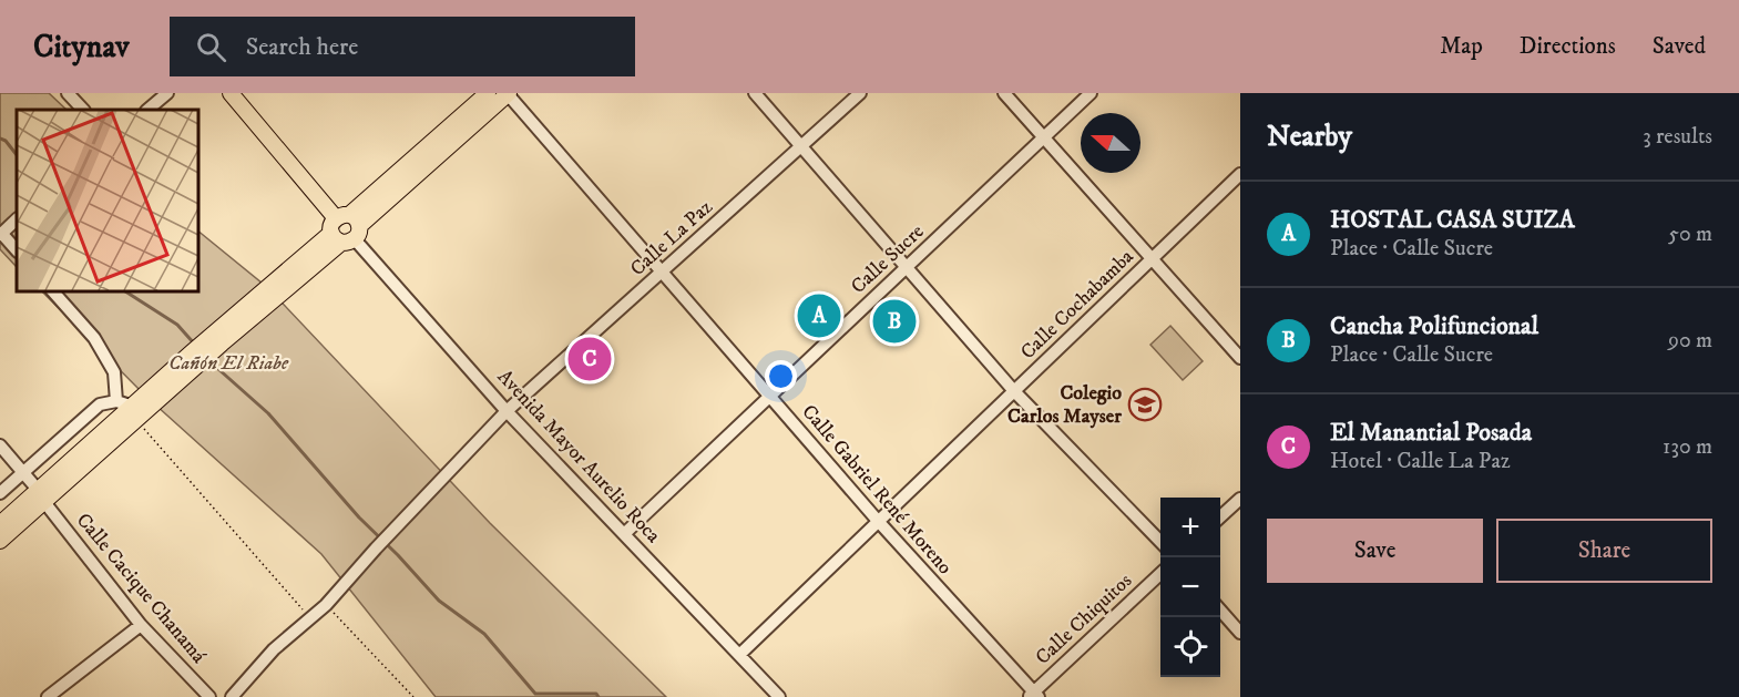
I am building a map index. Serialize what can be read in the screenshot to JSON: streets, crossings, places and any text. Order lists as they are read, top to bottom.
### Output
{
  "streets": {
    "main road": ["Avenida Mayor Aurelio Roca"],
    "street": [
      "Calle La Paz",
      "Calle Sucre",
      "Calle Cochabamba",
      "Calle Gabriel René Moreno",
      "Calle Cacique Chanamá",
      "Calle Chiquitos"
    ]
  },
  "crossings": [
    ["Calle La Paz", "Avenida Mayor Aurelio Roca"],
    ["Calle La Paz", "Calle Gabriel René Moreno"],
    ["Calle Sucre", "Avenida Mayor Aurelio Roca"],
    ["Calle Sucre", "Calle Gabriel René Moreno"],
    ["Calle Cochabamba", "Avenida Mayor Aurelio Roca"],
    ["Calle Cochabamba", "Calle Gabriel René Moreno"],
    ["Calle Gabriel René Moreno", "Calle Chiquitos"]
  ],
  "parks": ["Cañón El Riabe"],
  "places": {
    "school or university": ["Colegio Carlos Mayser"]
  },
  "north": "left",
  "page": {
    "header": "Citynav",
    "search": "Search here",
    "nav": ["Map", "Directions", "Saved"],
    "heading": ["Nearby", "3 results"],
    "list": [
      {
        "mark": "A",
        "name": "HOSTAL CASA SUIZA",
        "note": "Place · Calle Sucre",
        "value": "50 m"
      },
      {
        "mark": "B",
        "name": "Cancha Polifuncional",
        "note": "Place · Calle Sucre",
        "value": "90 m"
      },
      {
        "mark": "C",
        "name": "El Manantial Posada",
        "note": "Hotel · Calle La Paz",
        "value": "130 m"
      }
    ],
    "pins": ["A", "B", "C"],
    "map_buttons": ["+", "−"],
    "buttons": ["Save", "Share"]
  }
}
